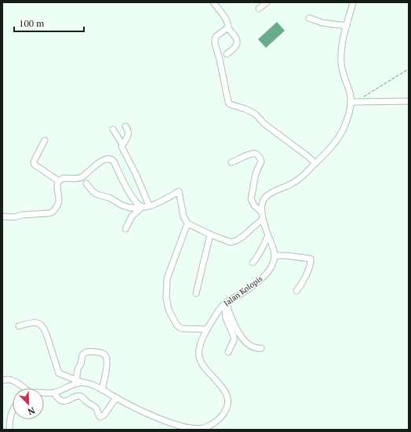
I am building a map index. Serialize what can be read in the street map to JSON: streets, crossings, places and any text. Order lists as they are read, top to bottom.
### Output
{
  "streets": {
    "street": ["Jalan Kolopis"]
  },
  "scale_bar": "100 m",
  "north": "bottom right"
}
